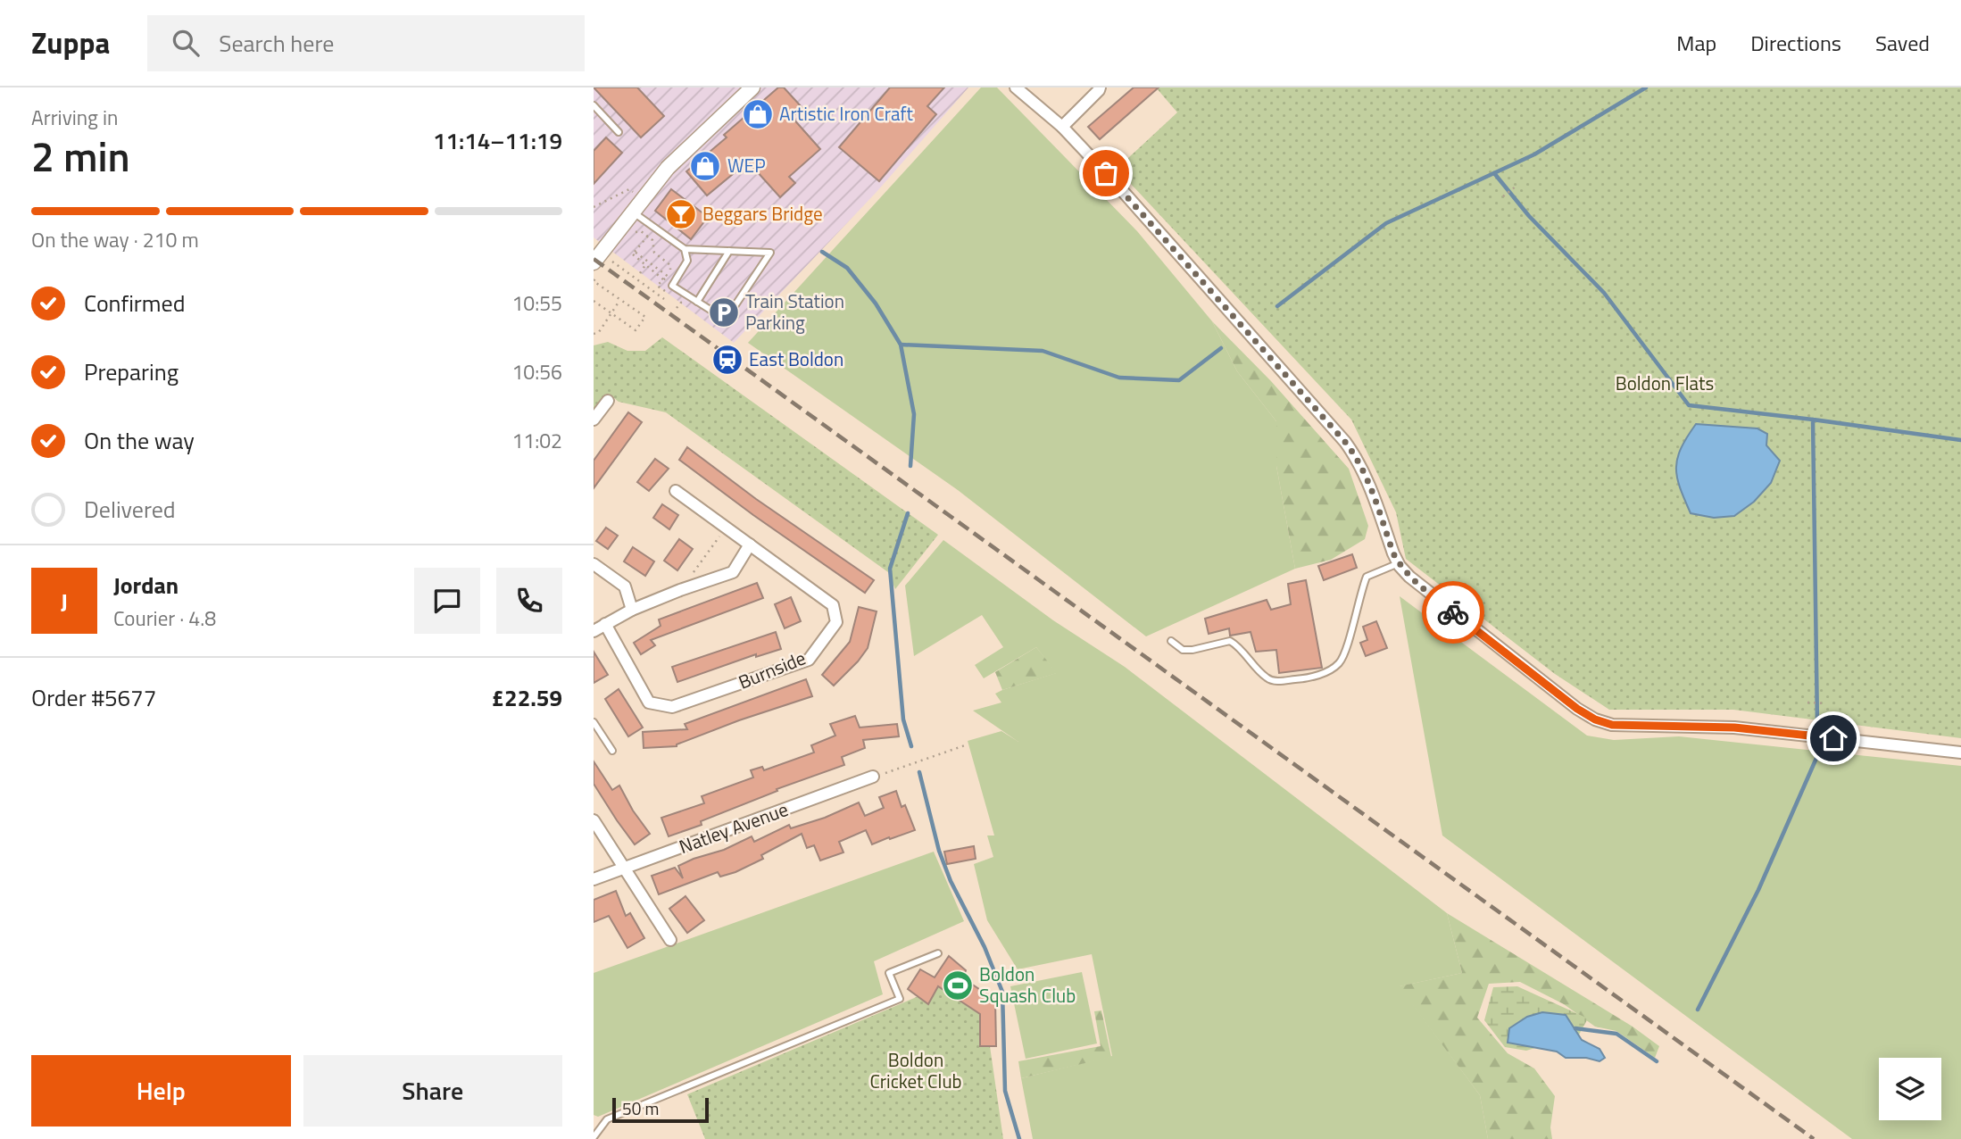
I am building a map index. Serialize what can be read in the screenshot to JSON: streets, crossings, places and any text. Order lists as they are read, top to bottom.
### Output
{
  "streets": {
    "street": ["Burnside", "Natley Avenue"]
  },
  "parks": ["Boldon Flats", "Boldon Cricket Club"],
  "places": {
    "shop": ["Artistic Iron Craft", "WEP"],
    "bar": ["Beggars Bridge"],
    "parking": ["Train Station Parking"],
    "station": ["East Boldon"],
    "sports": ["Boldon Squash Club"]
  },
  "scale_bar": "50 m",
  "page": {
    "header": "Zuppa",
    "search": "Search here",
    "nav": ["Map", "Directions", "Saved"],
    "heading": ["2 min", "Arriving in", "11:14–11:19"],
    "panel": [
      "Jordan",
      "Courier · 4.8",
      "Order #5677",
      "£22.59"
    ],
    "bar": "On the way · 210 m",
    "list": [
      ["Confirmed", "10:55"],
      ["Preparing", "10:56"],
      ["On the way", "11:02"],
      "Delivered"
    ],
    "round": "J",
    "buttons": ["Help", "Share"],
    "scale": "50 m"
  }
}
